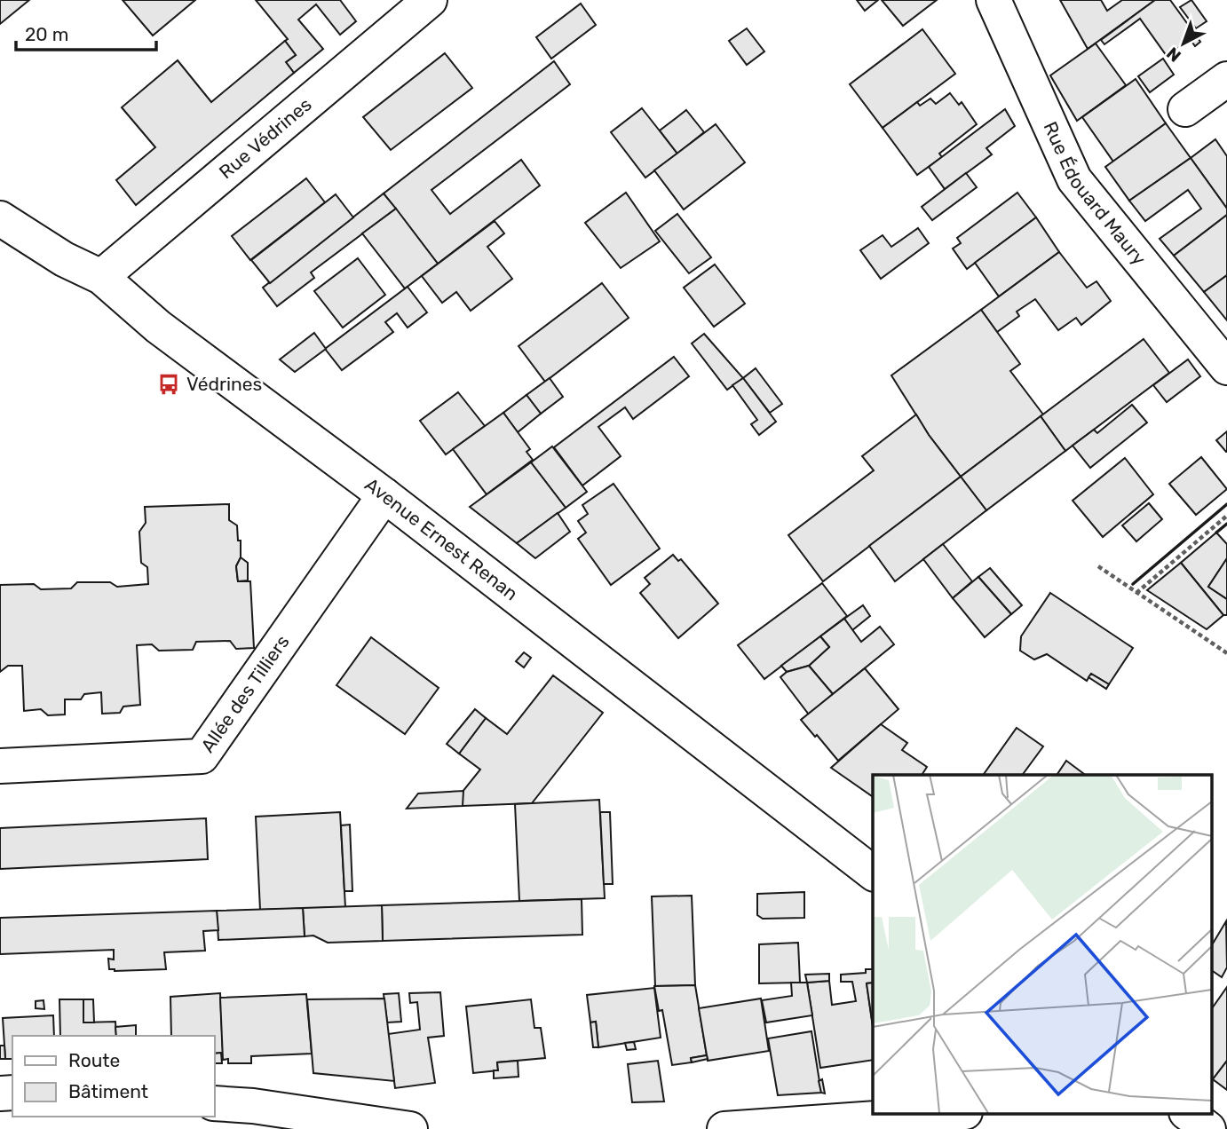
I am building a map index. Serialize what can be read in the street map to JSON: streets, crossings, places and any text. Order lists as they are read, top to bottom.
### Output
{
  "streets": {
    "street": [
      "Rue Védrines",
      "Rue Édouard Maury",
      "Avenue Ernest Renan",
      "Allée des Tilliers"
    ]
  },
  "crossings": [
    ["Rue Védrines", "Avenue Ernest Renan"],
    ["Avenue Ernest Renan", "Allée des Tilliers"]
  ],
  "places": {
    "bus stop": ["Védrines"]
  },
  "legend": ["Route", "Bâtiment"],
  "scale_bar": "20 m",
  "north": "bottom left"
}
